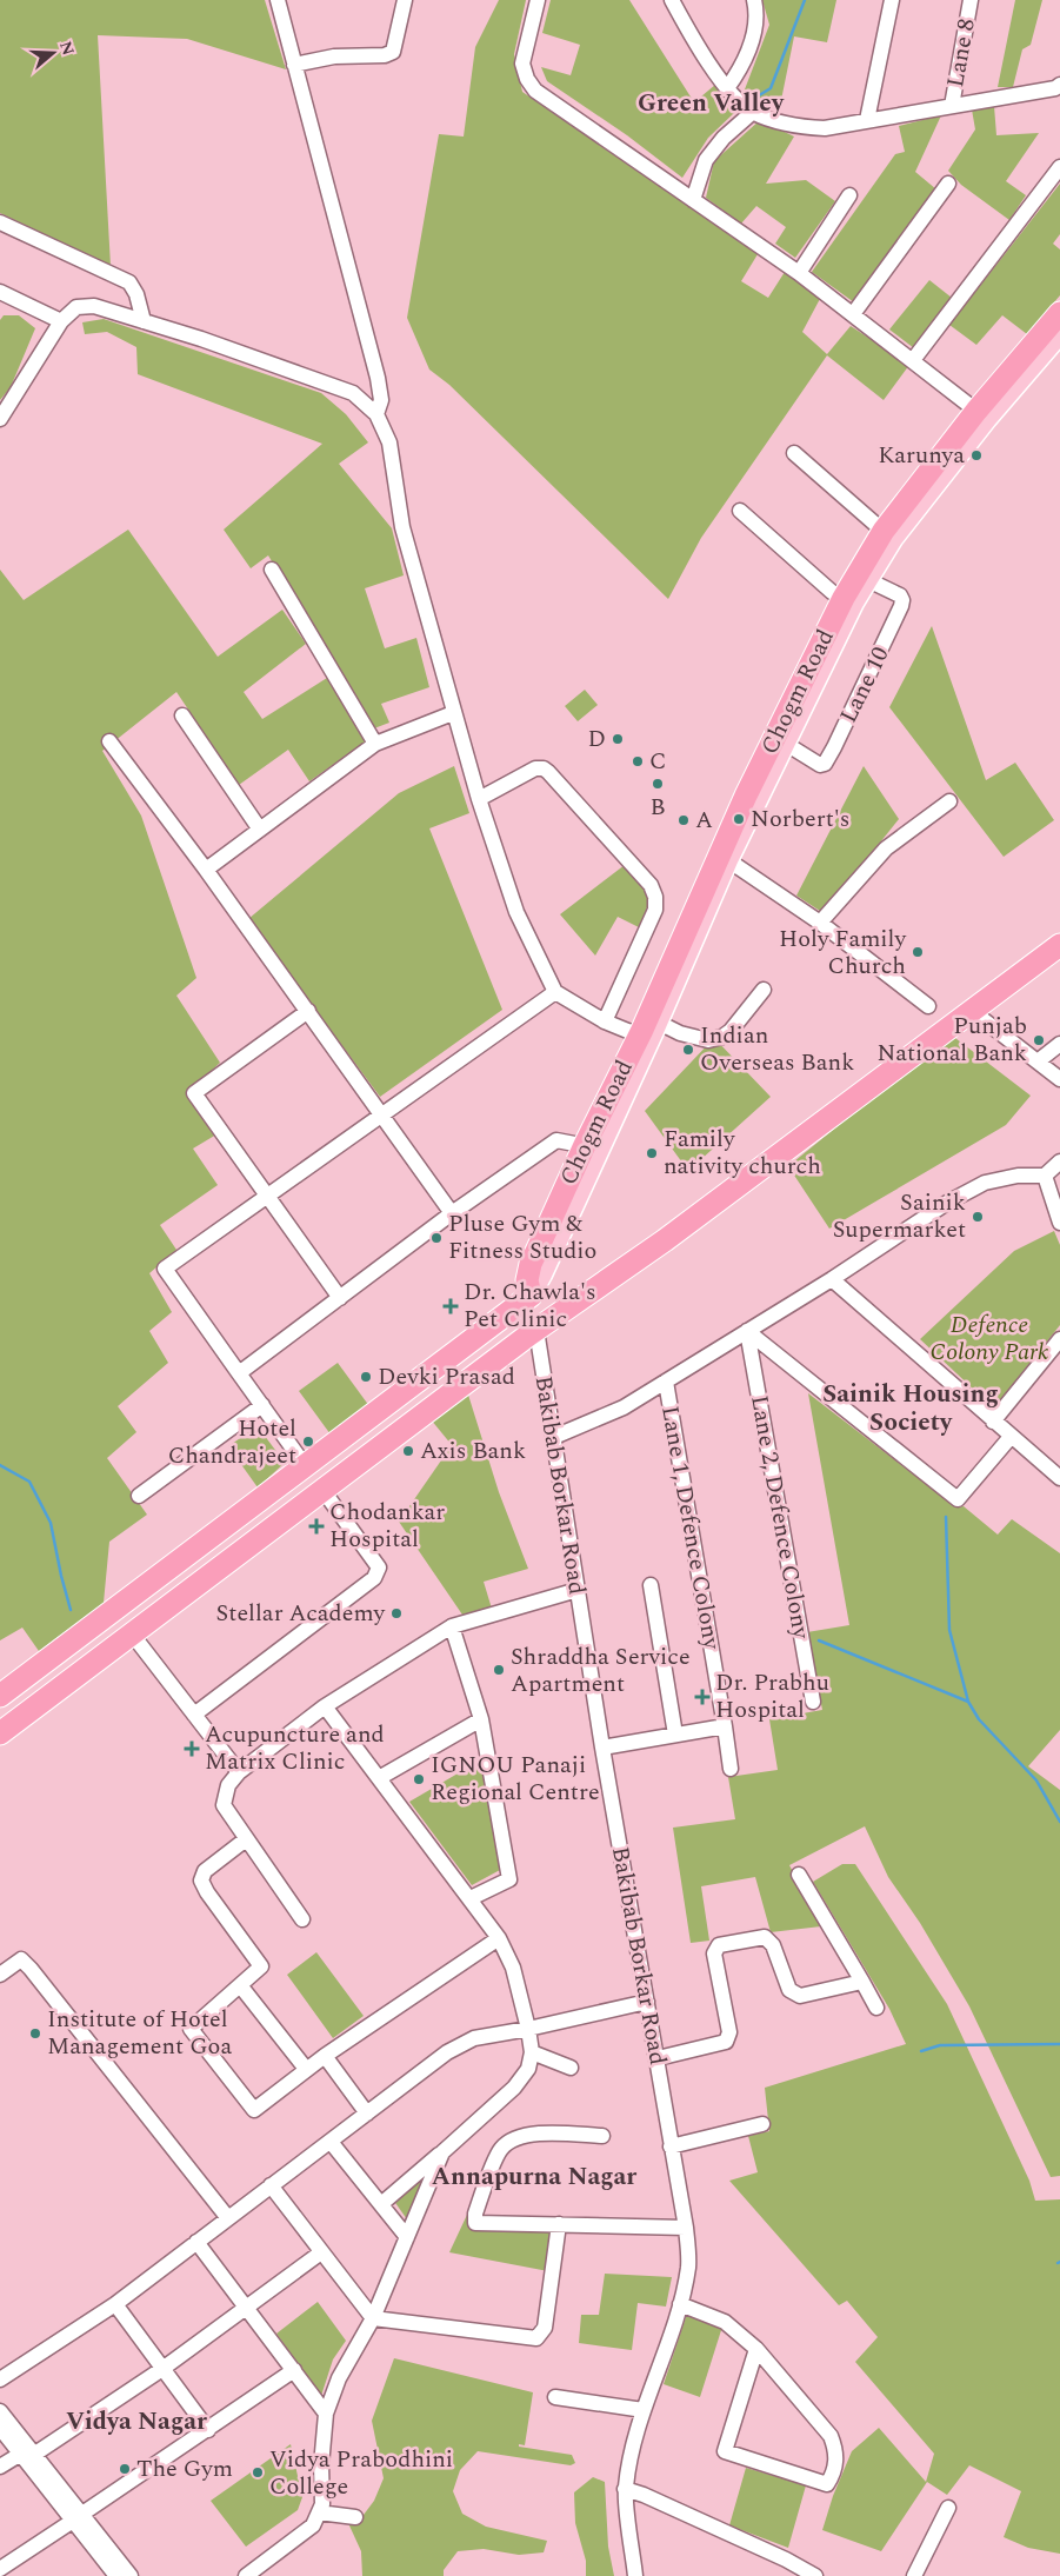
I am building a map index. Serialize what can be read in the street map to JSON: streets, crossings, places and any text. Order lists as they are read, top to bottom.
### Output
{
  "streets": {
    "highway": ["Chogm Road"],
    "street": [
      "Lane 8",
      "Lane 10",
      "Bakibab Borkar Road",
      "Lane 2, Defence Colony",
      "Lane 1, Defence Colony"
    ]
  },
  "crossings": [
    ["Lane 10", "Chogm Road"]
  ],
  "districts": [
    "Green Valley",
    "Sainik Housing Society",
    "Annapurna Nagar",
    "Vidya Nagar"
  ],
  "parks": ["Defence Colony Park"],
  "places": {
    "other": [
      "Karunya",
      "D",
      "C",
      "B",
      "Norbert's",
      "A",
      "Holy Family Church",
      "Punjab National Bank",
      "Indian Overseas Bank",
      "Family nativity church",
      "Sainik Supermarket",
      "Pluse Gym & Fitness Studio",
      "Devki Prasad",
      "Hotel Chandrajeet",
      "Axis Bank",
      "Stellar Academy",
      "Shraddha Service Apartment",
      "IGNOU Panaji Regional Centre",
      "Institute of Hotel Management Goa",
      "The Gym",
      "Vidya Prabodhini College"
    ],
    "health": [
      "Dr. Chawla's Pet Clinic",
      "Chodankar Hospital",
      "Dr. Prabhu Hospital",
      "Acupuncture and Matrix Clinic"
    ]
  },
  "north": "right"
}
